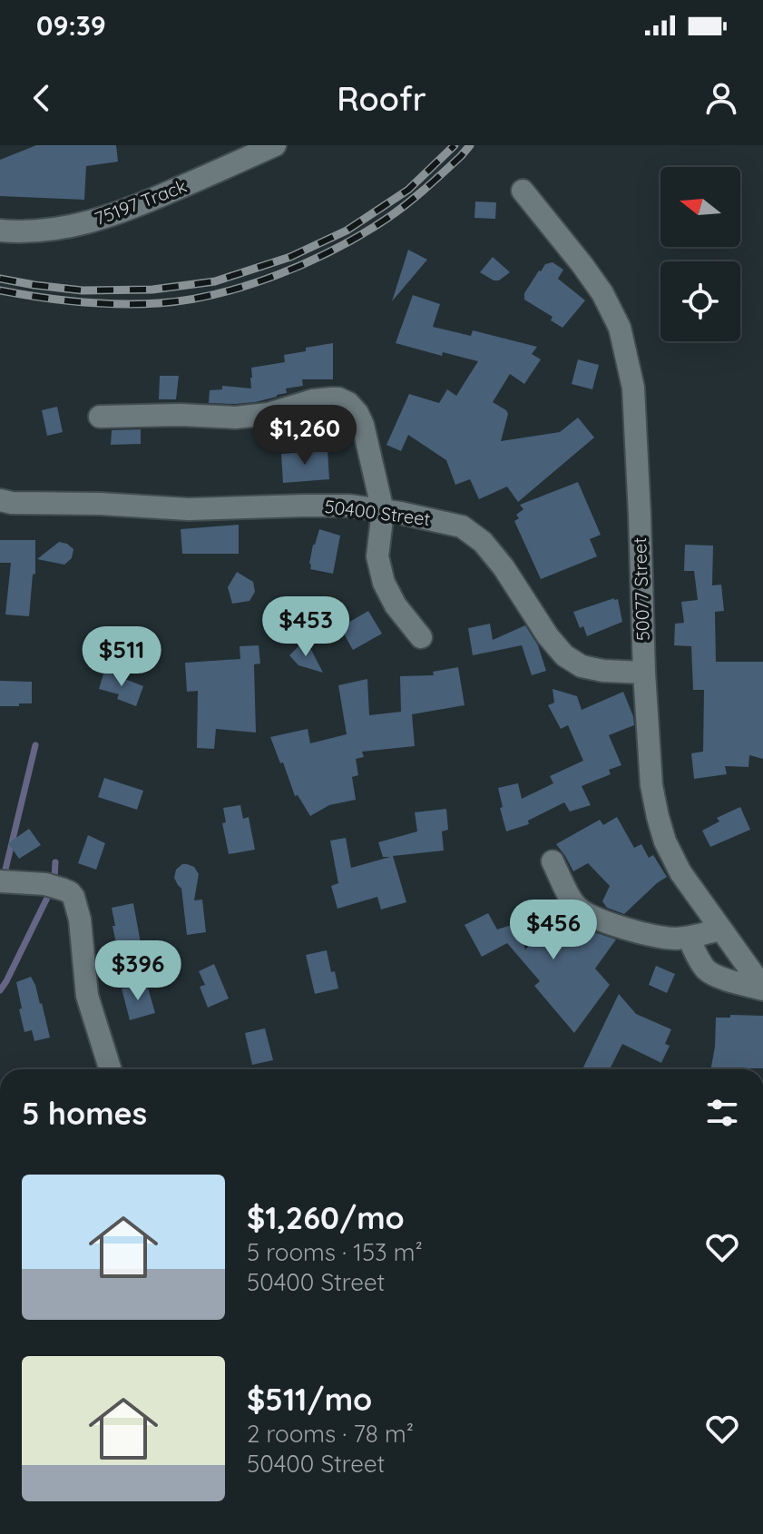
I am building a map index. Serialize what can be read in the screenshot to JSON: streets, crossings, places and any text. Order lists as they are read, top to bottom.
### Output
{
  "streets": {
    "street": ["75197 Track", "50400 Street", "50077 Street"]
  },
  "crossings": [
    ["50400 Street", "50077 Street"]
  ],
  "north": "left",
  "page": {
    "status": "09:39",
    "header": "Roofr",
    "price": [
      "$1,260",
      "$453",
      "$511",
      "$456",
      "$396"
    ],
    "heading": "5 homes",
    "list": [
      {
        "name": "$1,260/mo",
        "note": "5 rooms · 153 m² · 50400 Street"
      },
      {
        "name": "$511/mo",
        "note": "2 rooms · 78 m² · 50400 Street"
      }
    ]
  }
}
